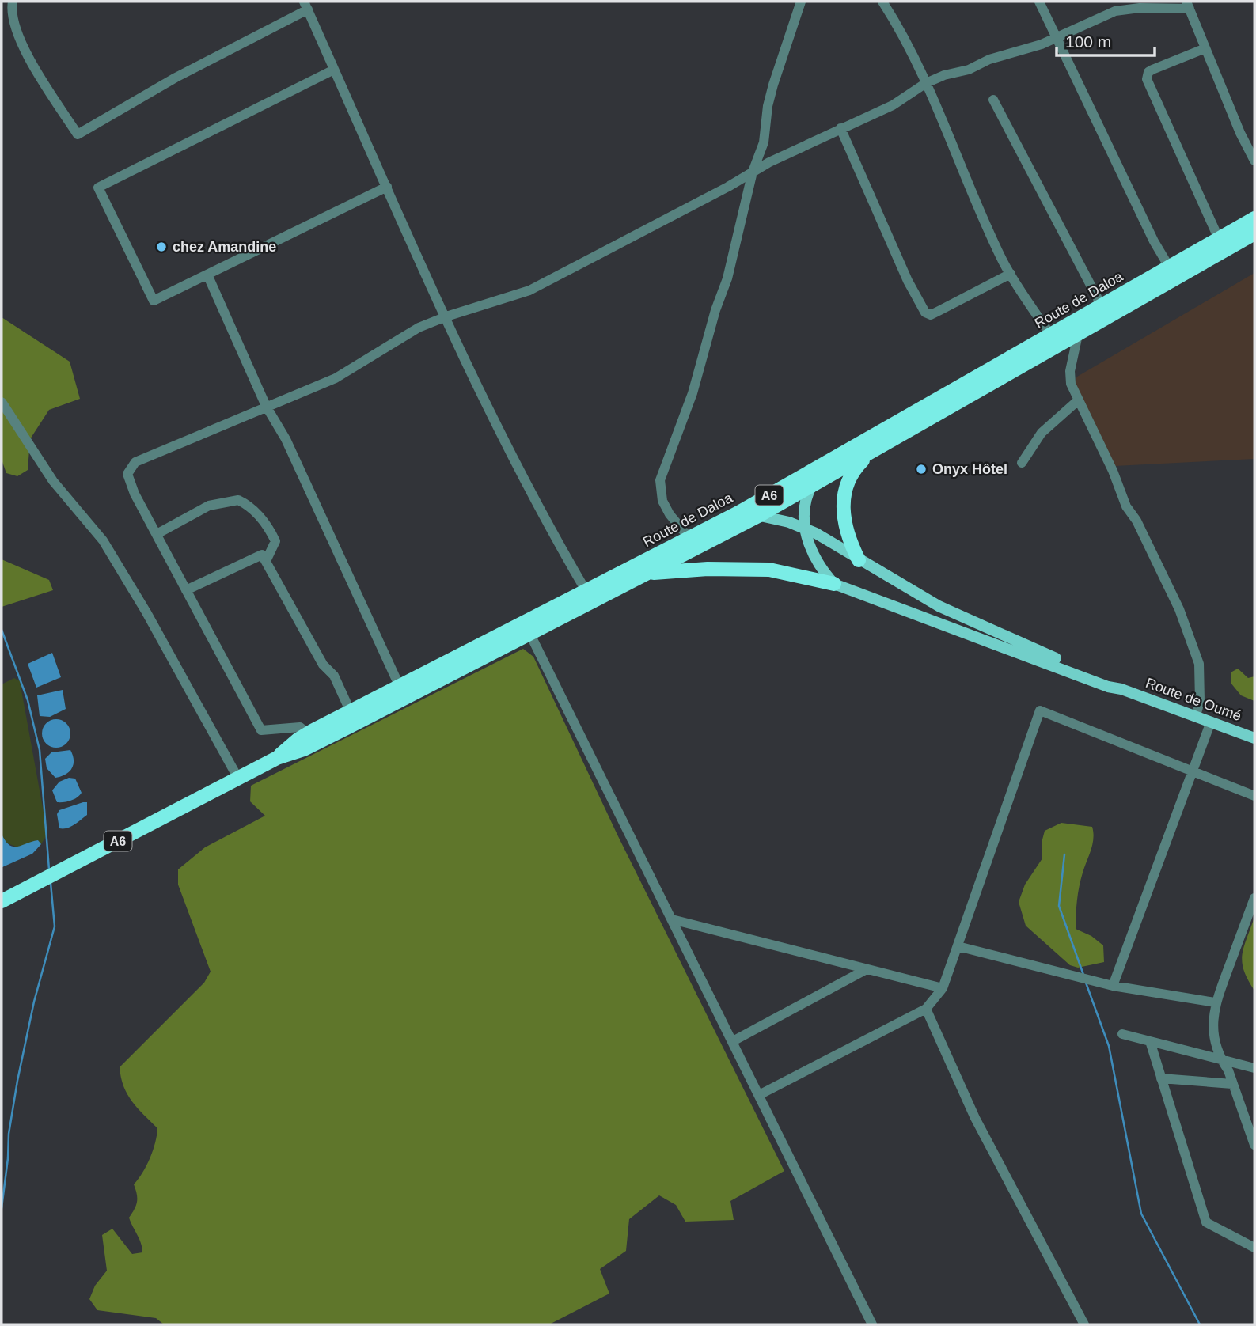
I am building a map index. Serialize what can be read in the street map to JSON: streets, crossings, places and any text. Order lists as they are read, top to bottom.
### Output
{
  "streets": {
    "highway": ["Route de Daloa", "A6"],
    "main road": ["Route de Oumé"]
  },
  "crossings": [
    ["Route de Daloa", "A6"]
  ],
  "places": ["chez Amandine", "Onyx Hôtel"],
  "scale_bar": "100 m"
}
